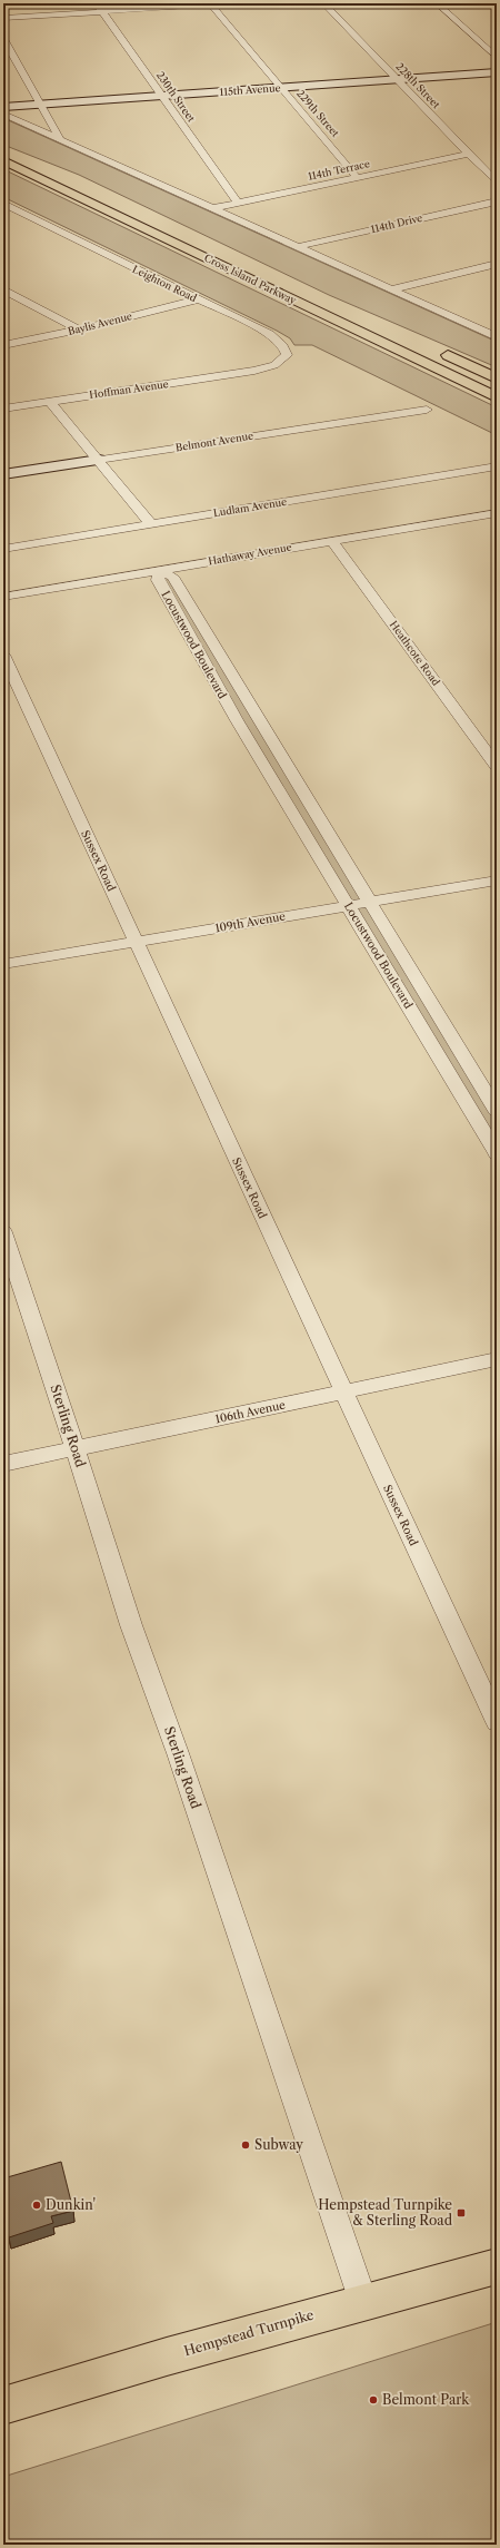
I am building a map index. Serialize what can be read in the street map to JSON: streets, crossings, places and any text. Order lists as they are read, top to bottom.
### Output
{
  "streets": {
    "main road": [
      "115th Avenue",
      "Cross Island Parkway",
      "Belmont Avenue",
      "Hempstead Turnpike"
    ],
    "street": [
      "228th Street",
      "230th Street",
      "229th Street",
      "114th Terrace",
      "114th Drive",
      "Leighton Road",
      "Baylis Avenue",
      "Hoffman Avenue",
      "Ludlam Avenue",
      "Hathaway Avenue",
      "Locustwood Boulevard",
      "Heathcote Road",
      "Sussex Road",
      "109th Avenue",
      "106th Avenue",
      "Sterling Road"
    ]
  },
  "crossings": [
    ["228th Street", "115th Avenue"],
    ["228th Street", "114th Terrace"],
    ["115th Avenue", "230th Street"],
    ["115th Avenue", "229th Street"],
    ["230th Street", "114th Terrace"],
    ["229th Street", "114th Terrace"],
    ["Leighton Road", "Baylis Avenue"],
    ["Leighton Road", "Hoffman Avenue"],
    ["Hathaway Avenue", "Locustwood Boulevard"],
    ["Hathaway Avenue", "Heathcote Road"],
    ["Locustwood Boulevard", "109th Avenue"],
    ["Sussex Road", "109th Avenue"],
    ["Sussex Road", "106th Avenue"],
    ["106th Avenue", "Sterling Road"],
    ["Sterling Road", "Hempstead Turnpike"]
  ],
  "places": {
    "other": ["Subway", "Dunkin'", "Belmont Park"],
    "transit": ["Hempstead Turnpike & Sterling Road"]
  }
}
